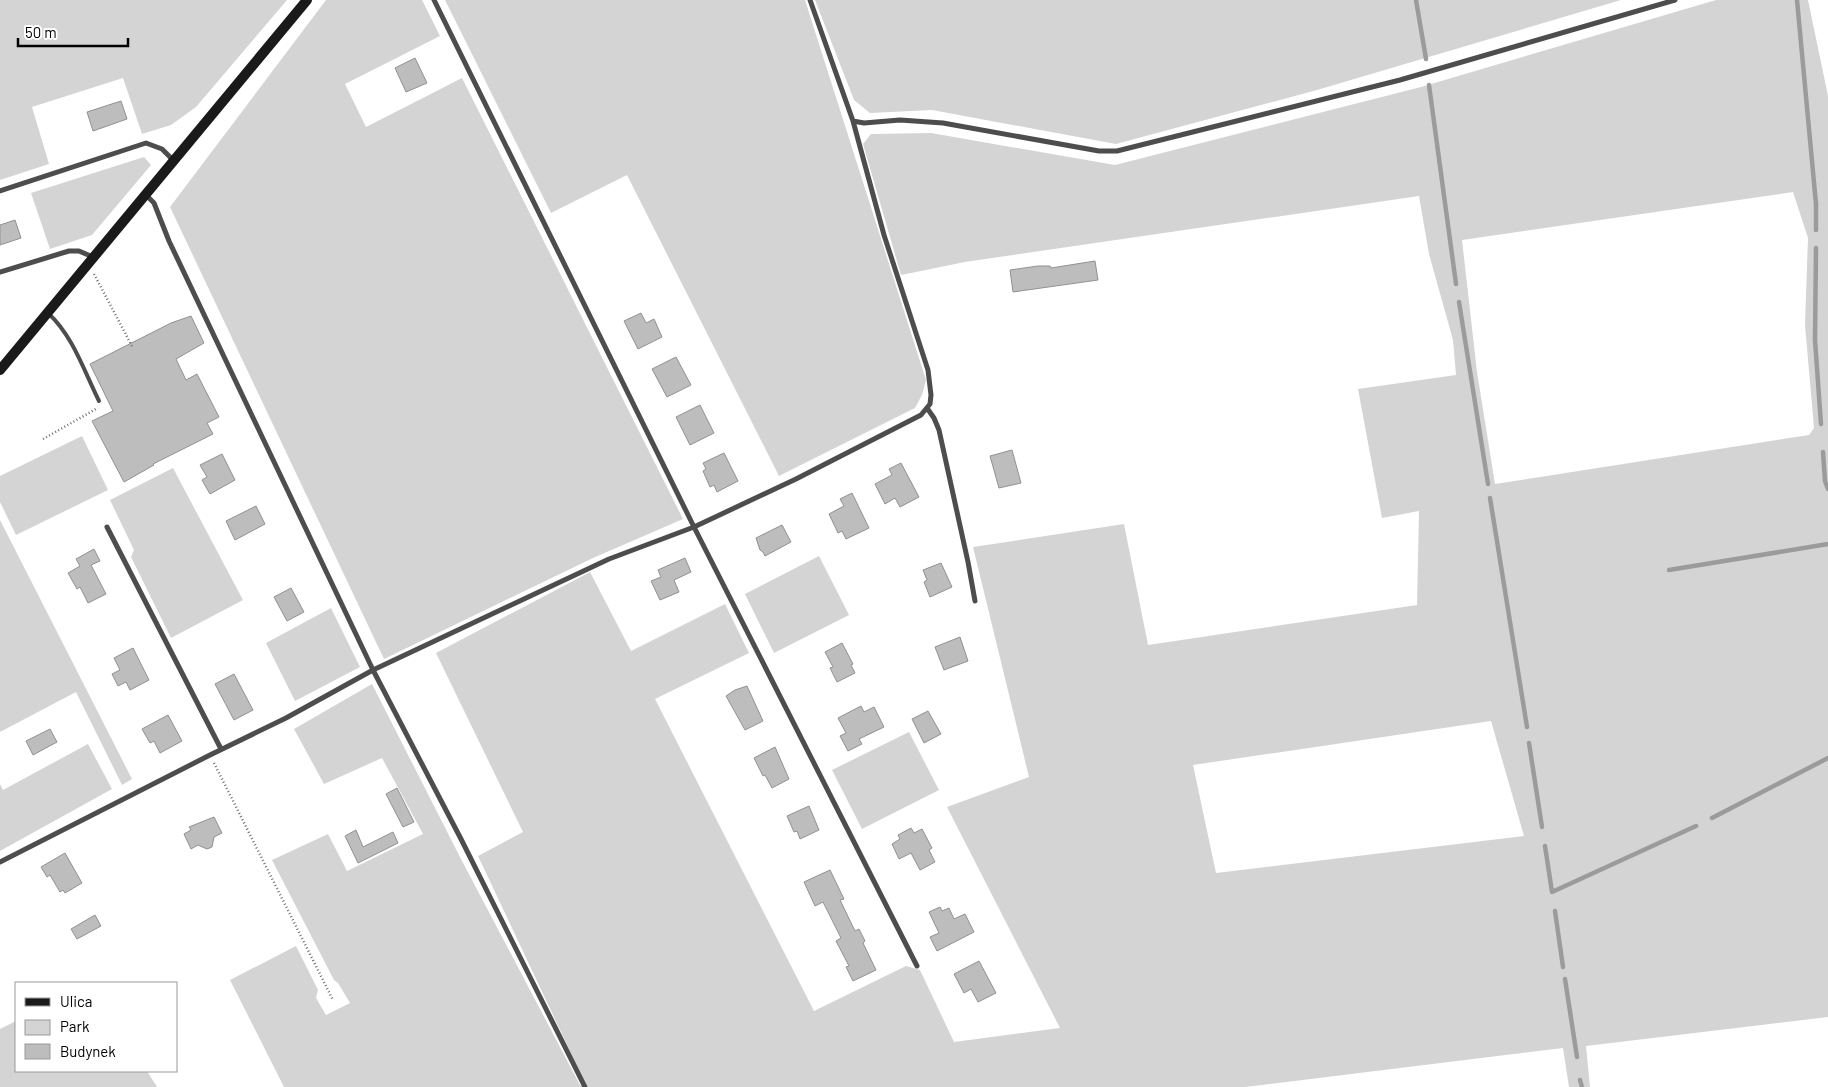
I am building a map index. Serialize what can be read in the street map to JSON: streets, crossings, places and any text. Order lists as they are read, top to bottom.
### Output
{
  "legend": ["Ulica", "Park", "Budynek"],
  "scale_bar": "50 m"
}
